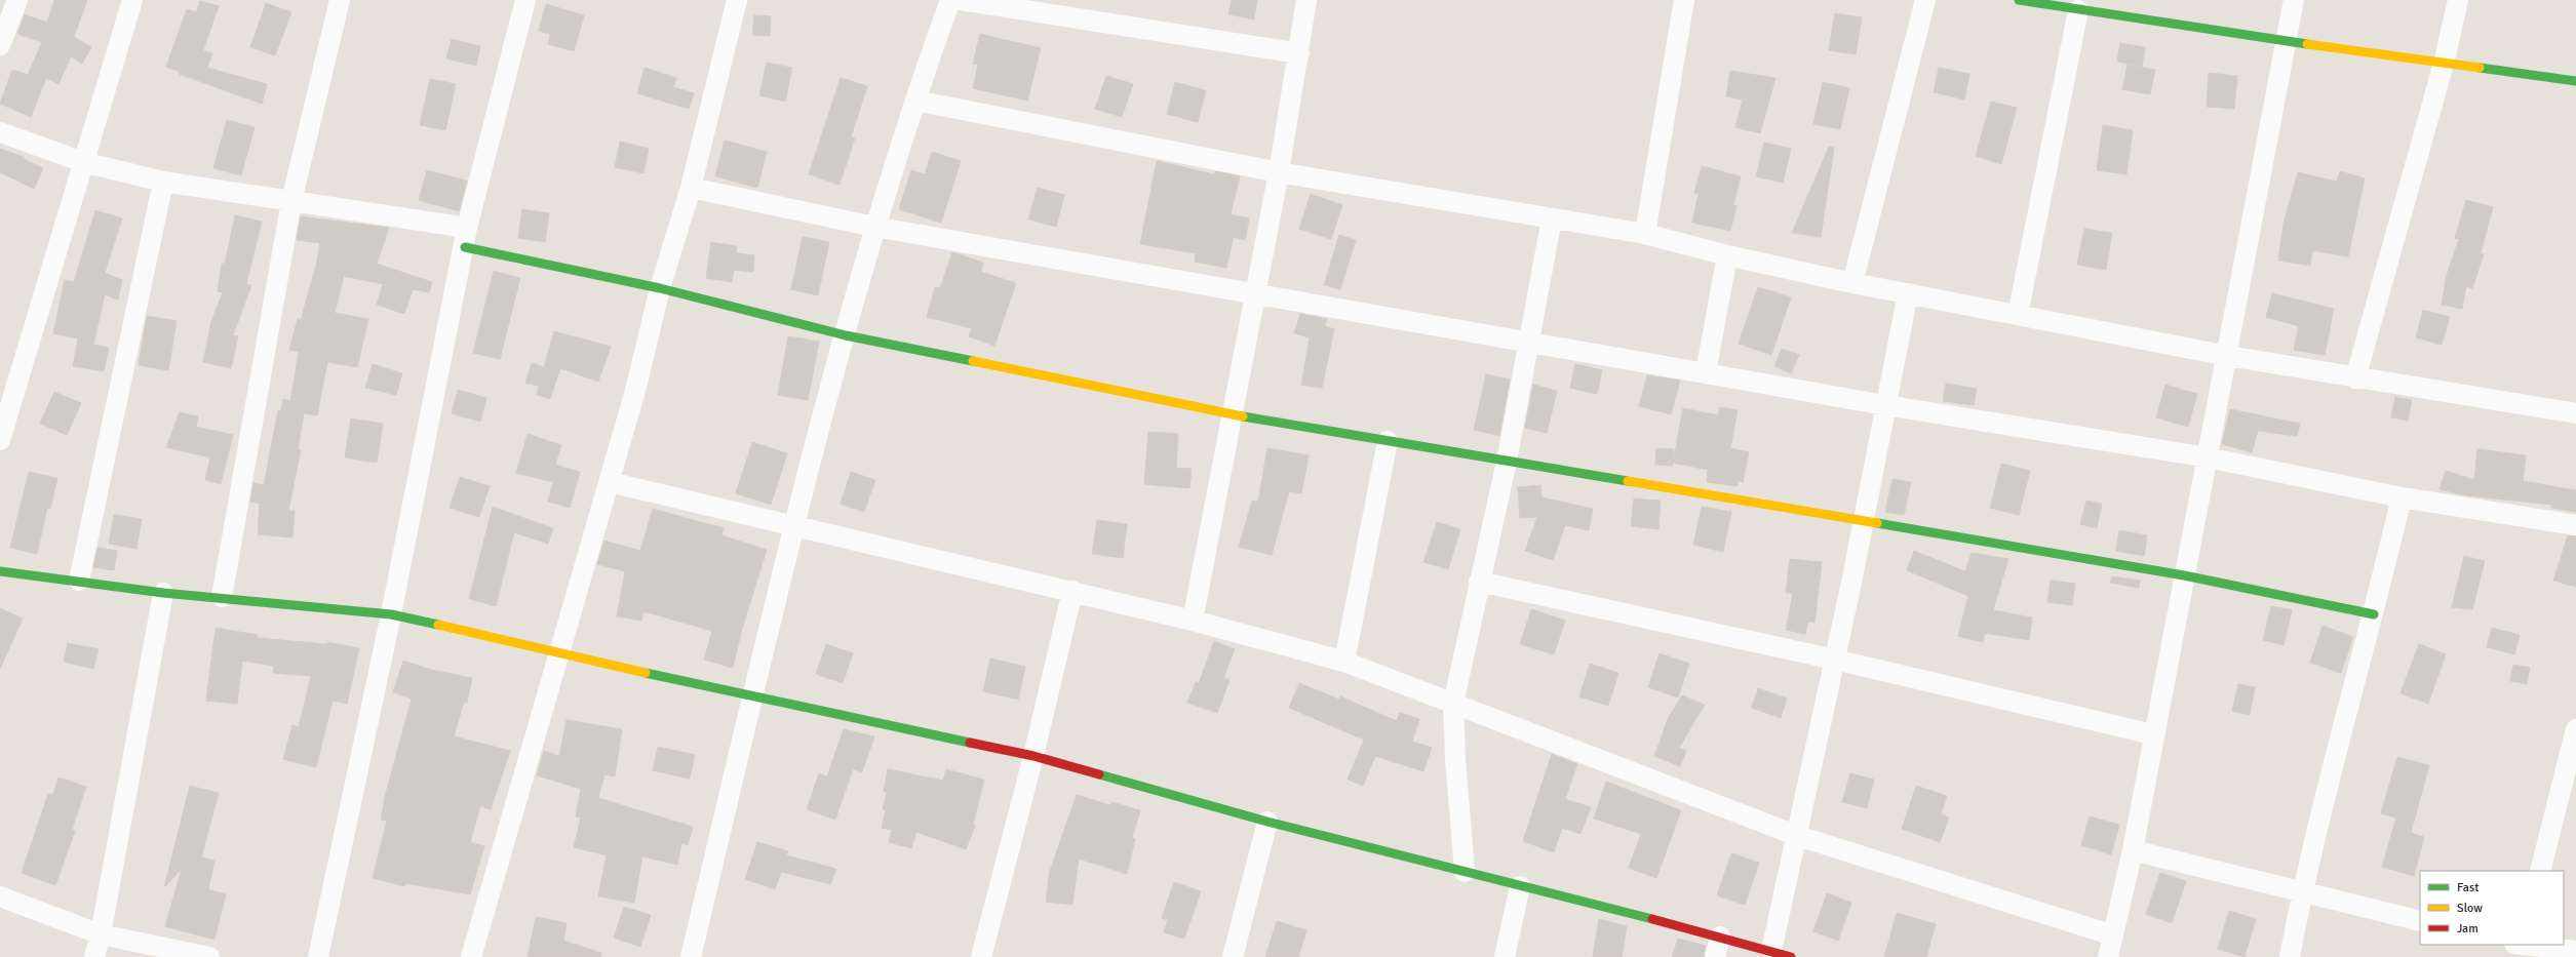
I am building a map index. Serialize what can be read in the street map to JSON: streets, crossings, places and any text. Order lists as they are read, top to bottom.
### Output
{
  "legend": ["Fast", "Slow", "Jam"]
}
